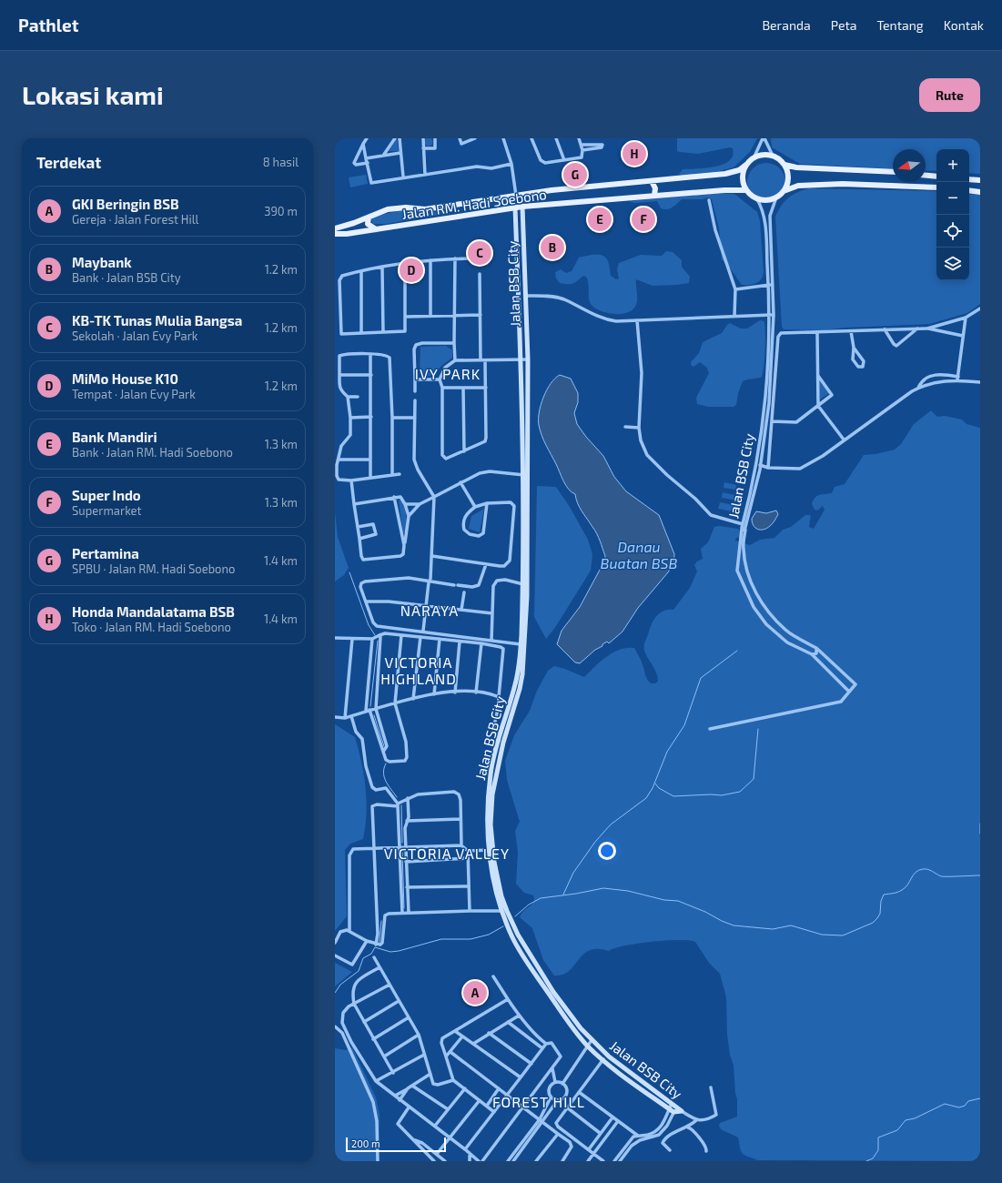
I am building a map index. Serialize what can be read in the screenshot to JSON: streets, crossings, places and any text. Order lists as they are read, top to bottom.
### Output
{
  "streets": {
    "main road": ["Jalan RM. Hadi Soebono"],
    "street": ["Jalan BSB City"]
  },
  "crossings": [
    ["Jalan RM. Hadi Soebono", "Jalan BSB City"]
  ],
  "districts": [
    "IVY PARK",
    "NARAYA",
    "VICTORIA HIGHLAND",
    "VICTORIA VALLEY",
    "FOREST HILL"
  ],
  "water": ["Danau Buatan BSB"],
  "scale_bar": "200 m",
  "north": "left",
  "page": {
    "header": "Pathlet",
    "nav": [
      "Beranda",
      "Peta",
      "Tentang",
      "Kontak"
    ],
    "buttons": "Rute",
    "title": "Lokasi kami",
    "heading": ["Terdekat", "8 hasil"],
    "pins": [
      "H",
      "G",
      "E",
      "F",
      "B",
      "C",
      "D",
      "A"
    ],
    "map_buttons": ["+", "−"],
    "list": [
      {
        "mark": "A",
        "name": "GKI Beringin BSB",
        "note": "Gereja · Jalan Forest Hill",
        "value": "390 m"
      },
      {
        "mark": "B",
        "name": "Maybank",
        "note": "Bank · Jalan BSB City",
        "value": "1.2 km"
      },
      {
        "mark": "C",
        "name": "KB-TK Tunas Mulia Bangsa",
        "note": "Sekolah · Jalan Evy Park",
        "value": "1.2 km"
      },
      {
        "mark": "D",
        "name": "MiMo House K10",
        "note": "Tempat · Jalan Evy Park",
        "value": "1.2 km"
      },
      {
        "mark": "E",
        "name": "Bank Mandiri",
        "note": "Bank · Jalan RM. Hadi Soebono",
        "value": "1.3 km"
      },
      {
        "mark": "F",
        "name": "Super Indo",
        "note": "Supermarket",
        "value": "1.3 km"
      },
      {
        "mark": "G",
        "name": "Pertamina",
        "note": "SPBU · Jalan RM. Hadi Soebono",
        "value": "1.4 km"
      },
      {
        "mark": "H",
        "name": "Honda Mandalatama BSB",
        "note": "Toko · Jalan RM. Hadi Soebono",
        "value": "1.4 km"
      }
    ],
    "scale": "200 m"
  }
}
